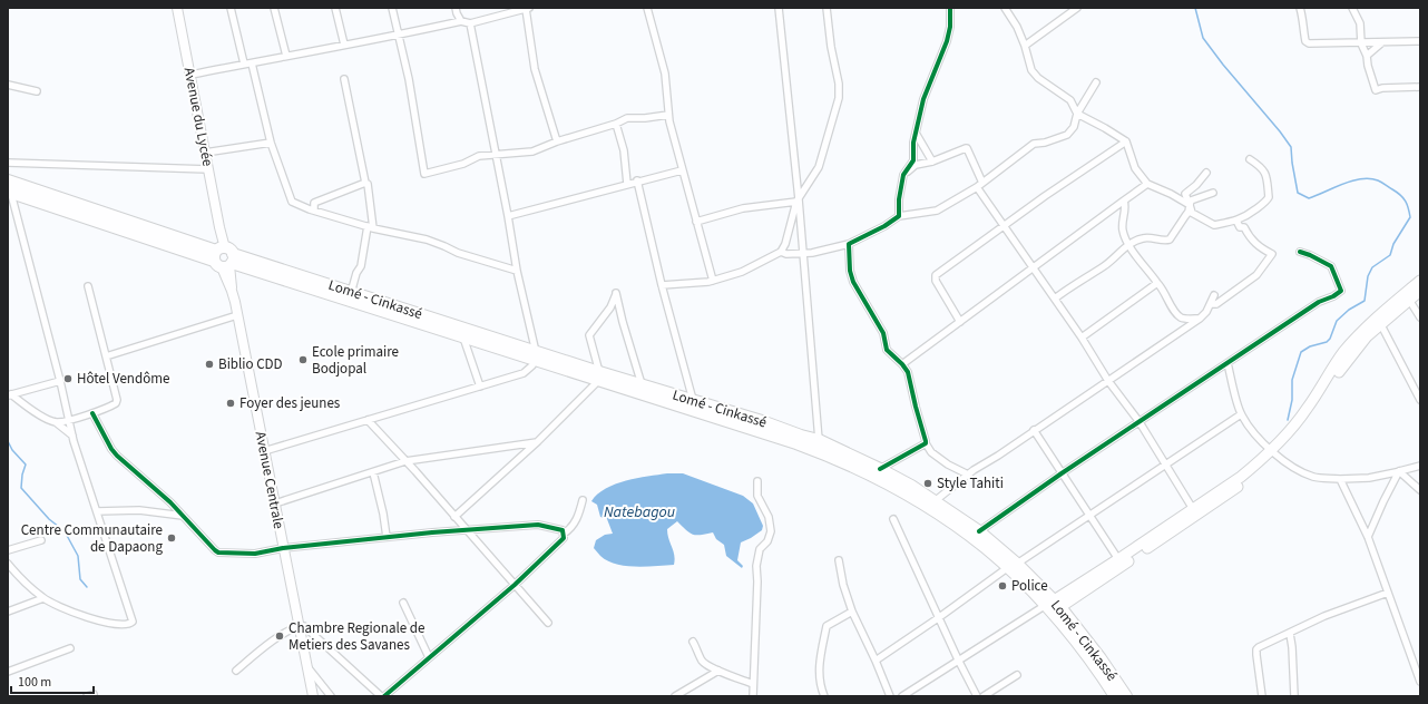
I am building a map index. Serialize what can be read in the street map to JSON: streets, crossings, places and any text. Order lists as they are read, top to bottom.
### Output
{
  "streets": {
    "highway": ["Lomé - Cinkassé"],
    "main road": ["Avenue du Lycée", "Avenue Centrale"]
  },
  "crossings": [
    ["Avenue du Lycée", "Lomé - Cinkassé"],
    ["Avenue du Lycée", "Avenue Centrale"],
    ["Lomé - Cinkassé", "Avenue Centrale"]
  ],
  "water": ["Natebagou"],
  "places": [
    "Ecole primaire Bodjopal",
    "Biblio CDD",
    "Hôtel Vendôme",
    "Foyer des jeunes",
    "Style Tahiti",
    "Centre Communautaire de Dapaong",
    "Police",
    "Chambre Regionale de Metiers des Savanes"
  ],
  "scale_bar": "100 m"
}
